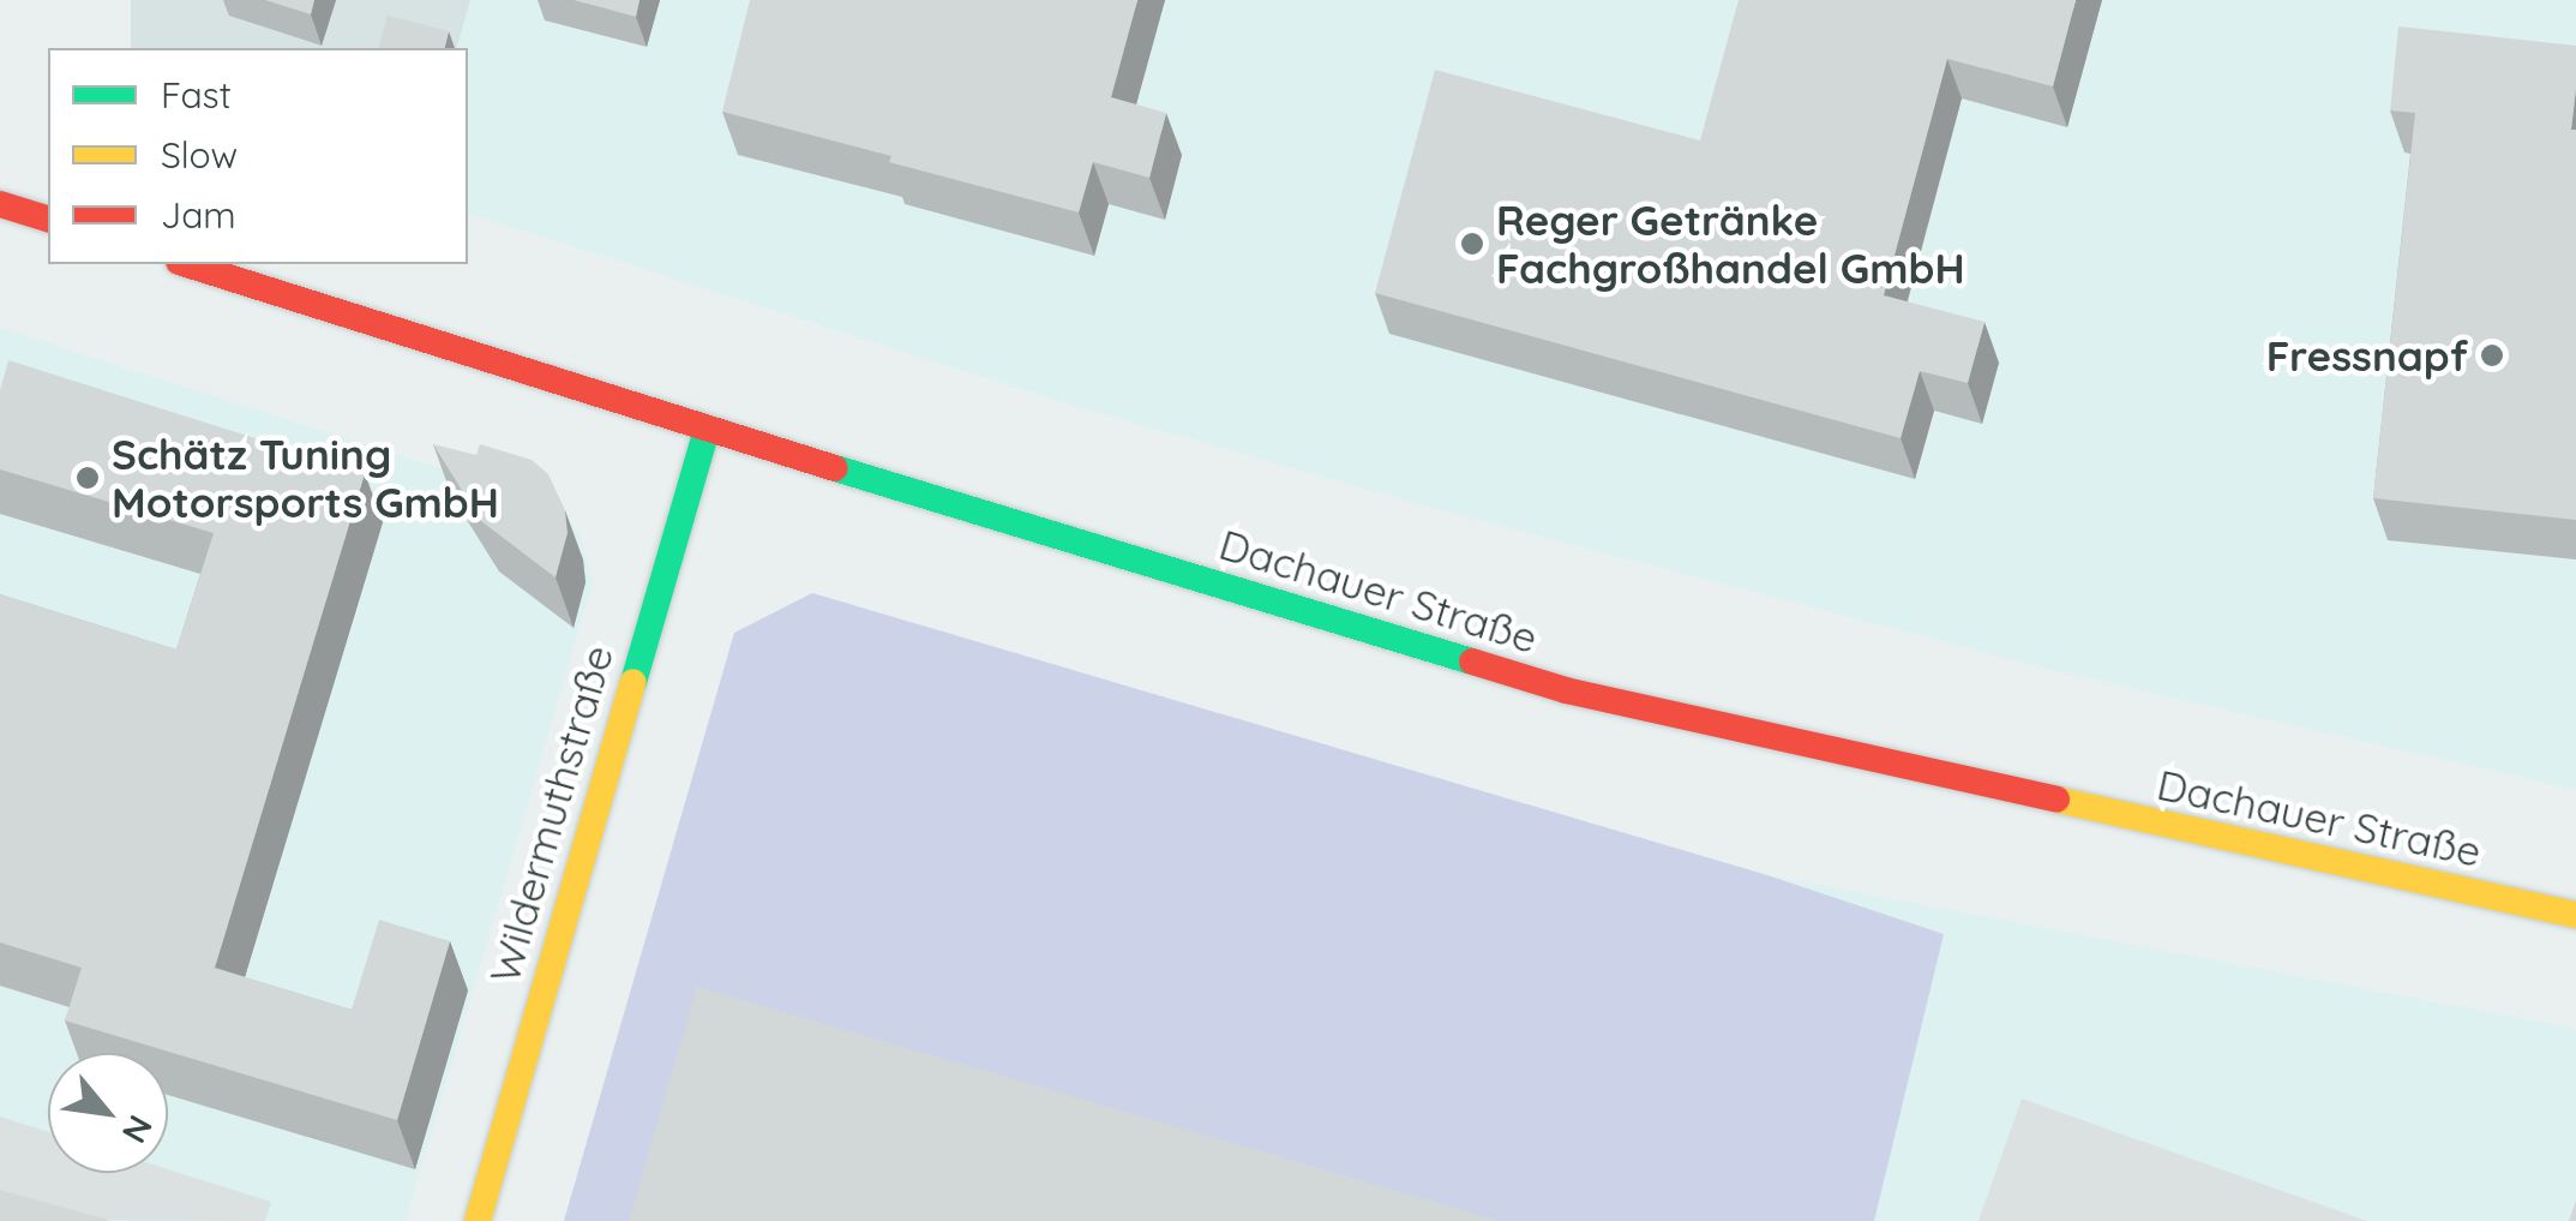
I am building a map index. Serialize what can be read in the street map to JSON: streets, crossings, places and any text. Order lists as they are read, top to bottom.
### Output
{
  "streets": {
    "main road": ["Dachauer Straße", "Wildermuthstraße"]
  },
  "crossings": [
    ["Dachauer Straße", "Wildermuthstraße"]
  ],
  "places": ["Reger Getränke Fachgroßhandel GmbH", "Fressnapf", "Schätz Tuning Motorsports GmbH"],
  "legend": ["Fast", "Slow", "Jam"],
  "north": "bottom right"
}
